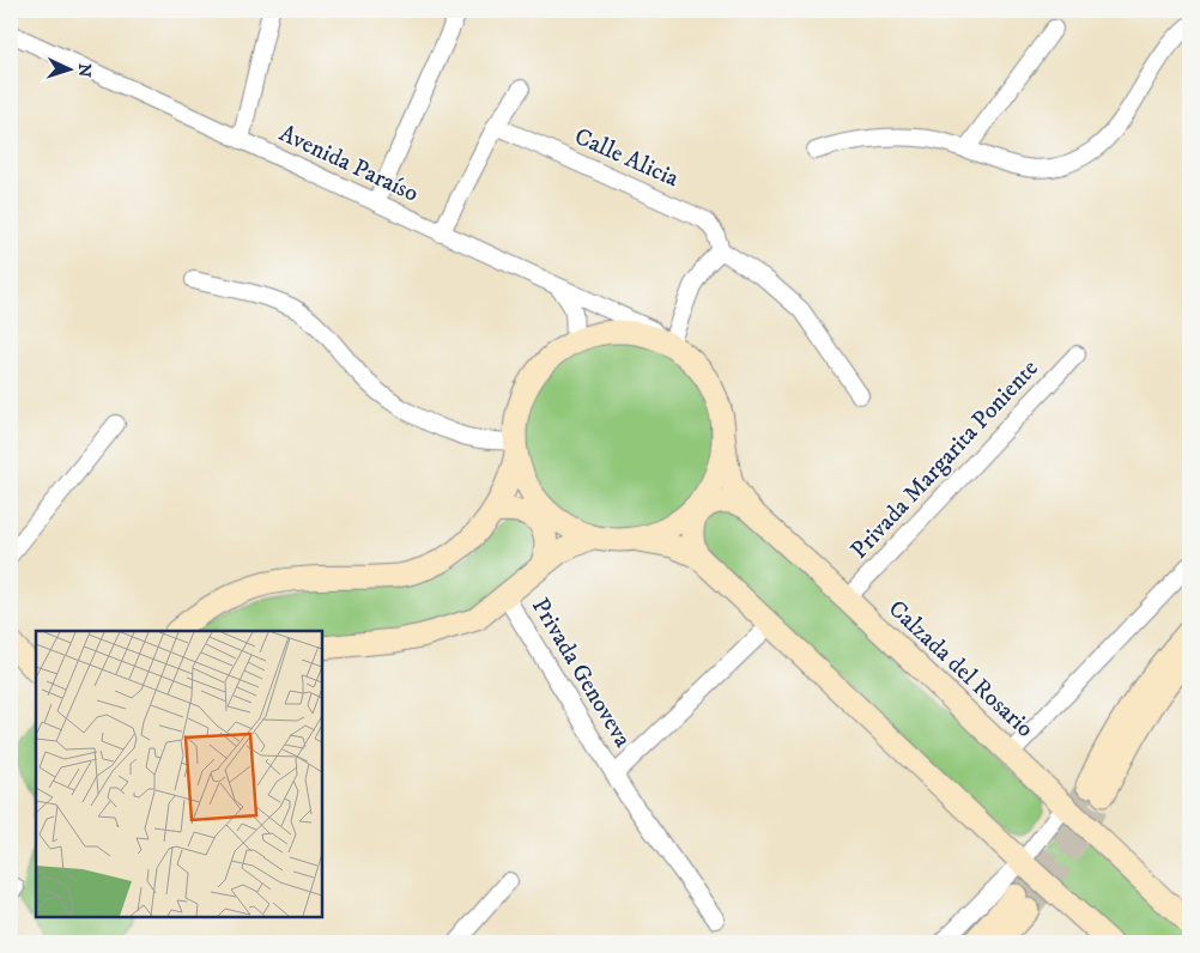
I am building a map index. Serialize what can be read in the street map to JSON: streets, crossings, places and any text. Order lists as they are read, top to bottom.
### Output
{
  "streets": {
    "street": [
      "Calle Alicia",
      "Avenida Paraíso",
      "Privada Margarita Poniente",
      "Calzada del Rosario",
      "Privada Genoveva"
    ]
  },
  "crossings": [
    ["Avenida Paraíso", "Calzada del Rosario"],
    ["Privada Margarita Poniente", "Calzada del Rosario"]
  ],
  "north": "right"
}
